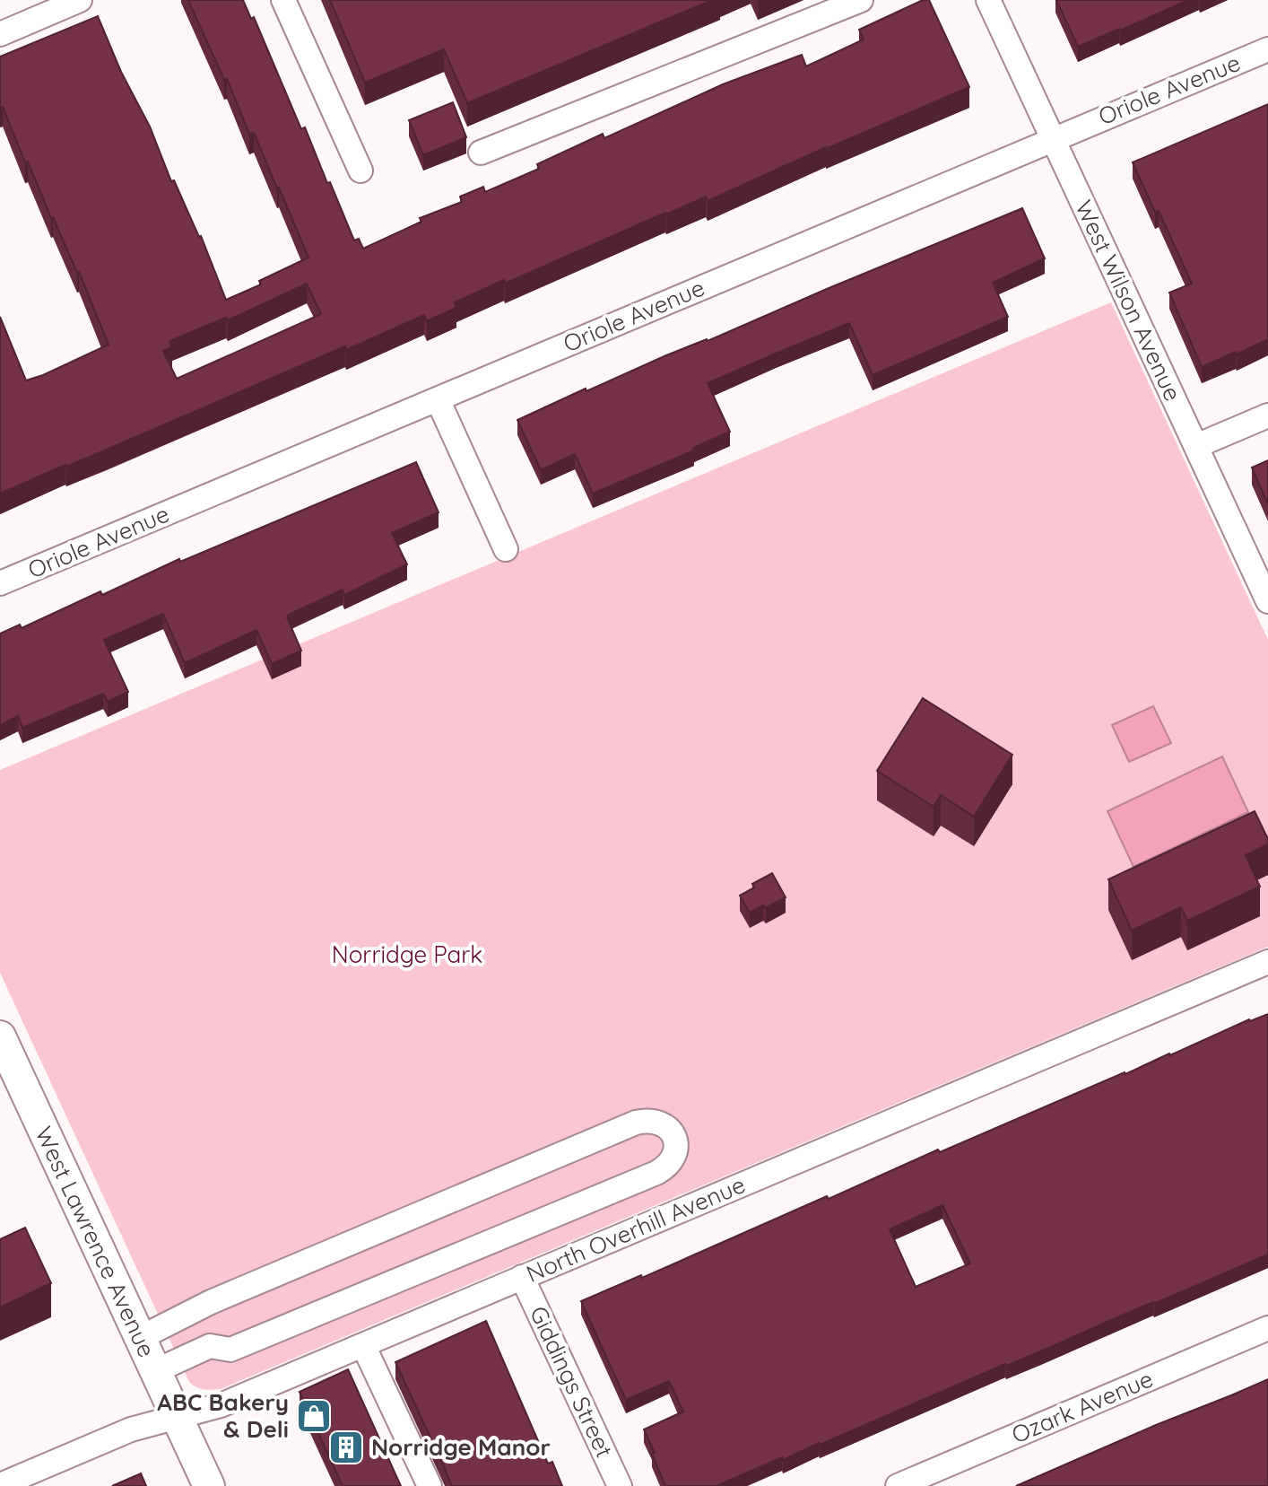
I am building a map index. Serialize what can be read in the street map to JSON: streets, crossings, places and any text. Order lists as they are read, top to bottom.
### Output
{
  "streets": {
    "main road": ["West Lawrence Avenue"],
    "street": [
      "Oriole Avenue",
      "West Wilson Avenue",
      "North Overhill Avenue",
      "Giddings Street",
      "Ozark Avenue"
    ]
  },
  "crossings": [
    ["Oriole Avenue", "West Wilson Avenue"],
    ["North Overhill Avenue", "West Lawrence Avenue"],
    ["North Overhill Avenue", "Giddings Street"]
  ],
  "parks": ["Norridge Park"],
  "places": {
    "shop": ["ABC Bakery & Deli"],
    "building": ["Norridge Manor"]
  }
}
